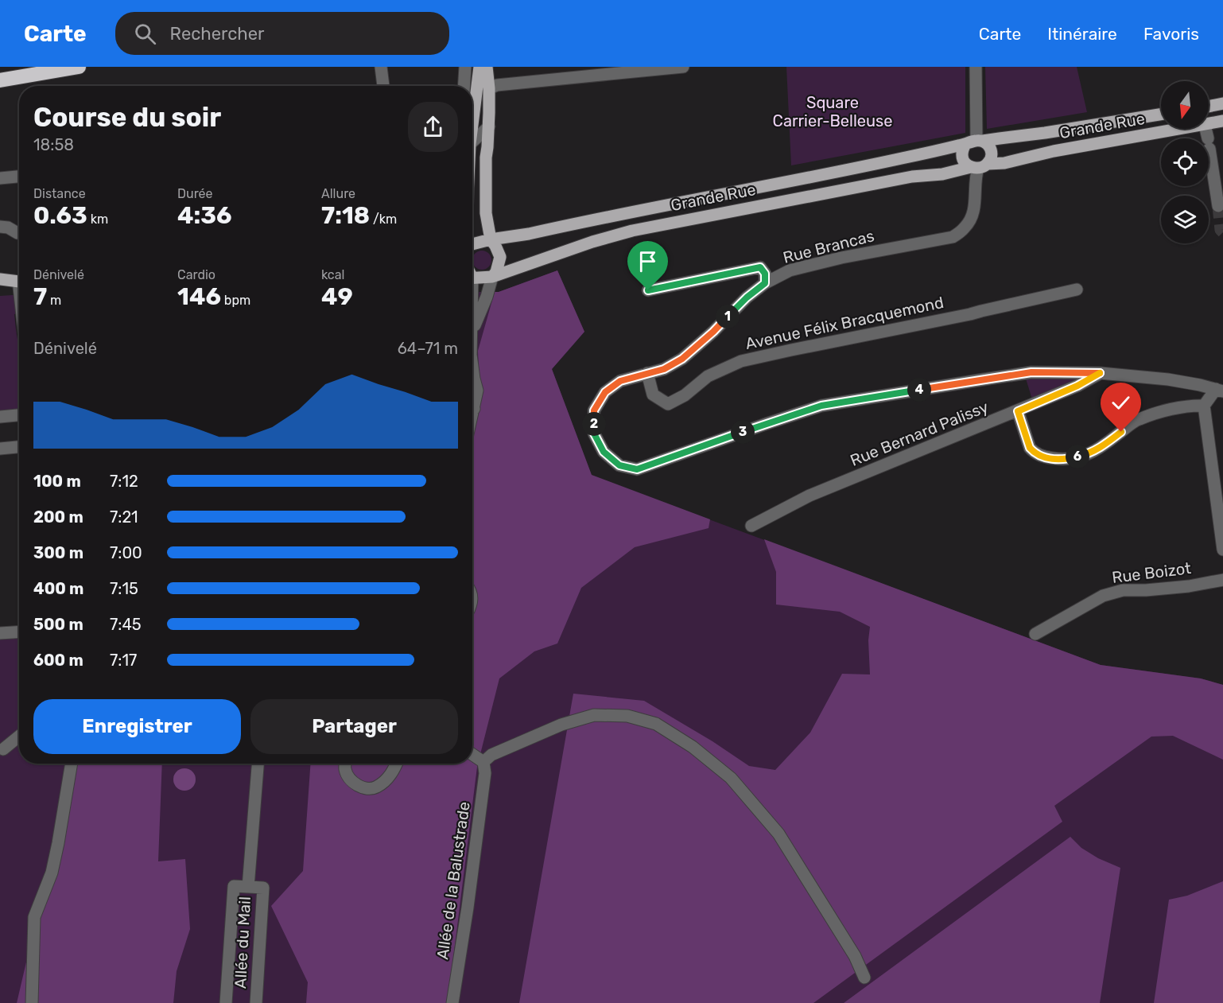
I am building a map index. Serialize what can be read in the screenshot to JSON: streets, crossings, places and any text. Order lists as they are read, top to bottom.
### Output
{
  "streets": {
    "main road": ["Grande Rue"],
    "street": [
      "Rue Brancas",
      "Avenue Félix Bracquemond",
      "Rue Bernard Palissy",
      "Rue Boizot",
      "Allée de la Balustrade",
      "Allée du Mail"
    ]
  },
  "crossings": [
    ["Grande Rue", "Rue Brancas"],
    ["Rue Brancas", "Avenue Félix Bracquemond"],
    ["Rue Brancas", "Rue Bernard Palissy"]
  ],
  "parks": ["Square Carrier-Belleuse"],
  "north": "bottom",
  "page": {
    "header": "Carte",
    "search": "Rechercher",
    "nav": ["Carte", "Itinéraire", "Favoris"],
    "heading": ["Course du soir", "18:58"],
    "stats": [
      ["Distance", "0.63 km"],
      ["Durée", "4:36"],
      ["Allure", "7:18 /km"],
      ["Dénivelé", "7 m"],
      ["Cardio", "146 bpm"],
      ["kcal", "49"]
    ],
    "pins": [
      "1",
      "4",
      "2",
      "3",
      "6"
    ],
    "chart": ["Dénivelé", "64–71 m"],
    "list": [
      {
        "name": "100 m",
        "note": "7:12"
      },
      {
        "name": "200 m",
        "note": "7:21"
      },
      {
        "name": "300 m",
        "note": "7:00"
      },
      {
        "name": "400 m",
        "note": "7:15"
      },
      {
        "name": "500 m",
        "note": "7:45"
      },
      {
        "name": "600 m",
        "note": "7:17"
      }
    ],
    "buttons": ["Enregistrer", "Partager"]
  }
}
